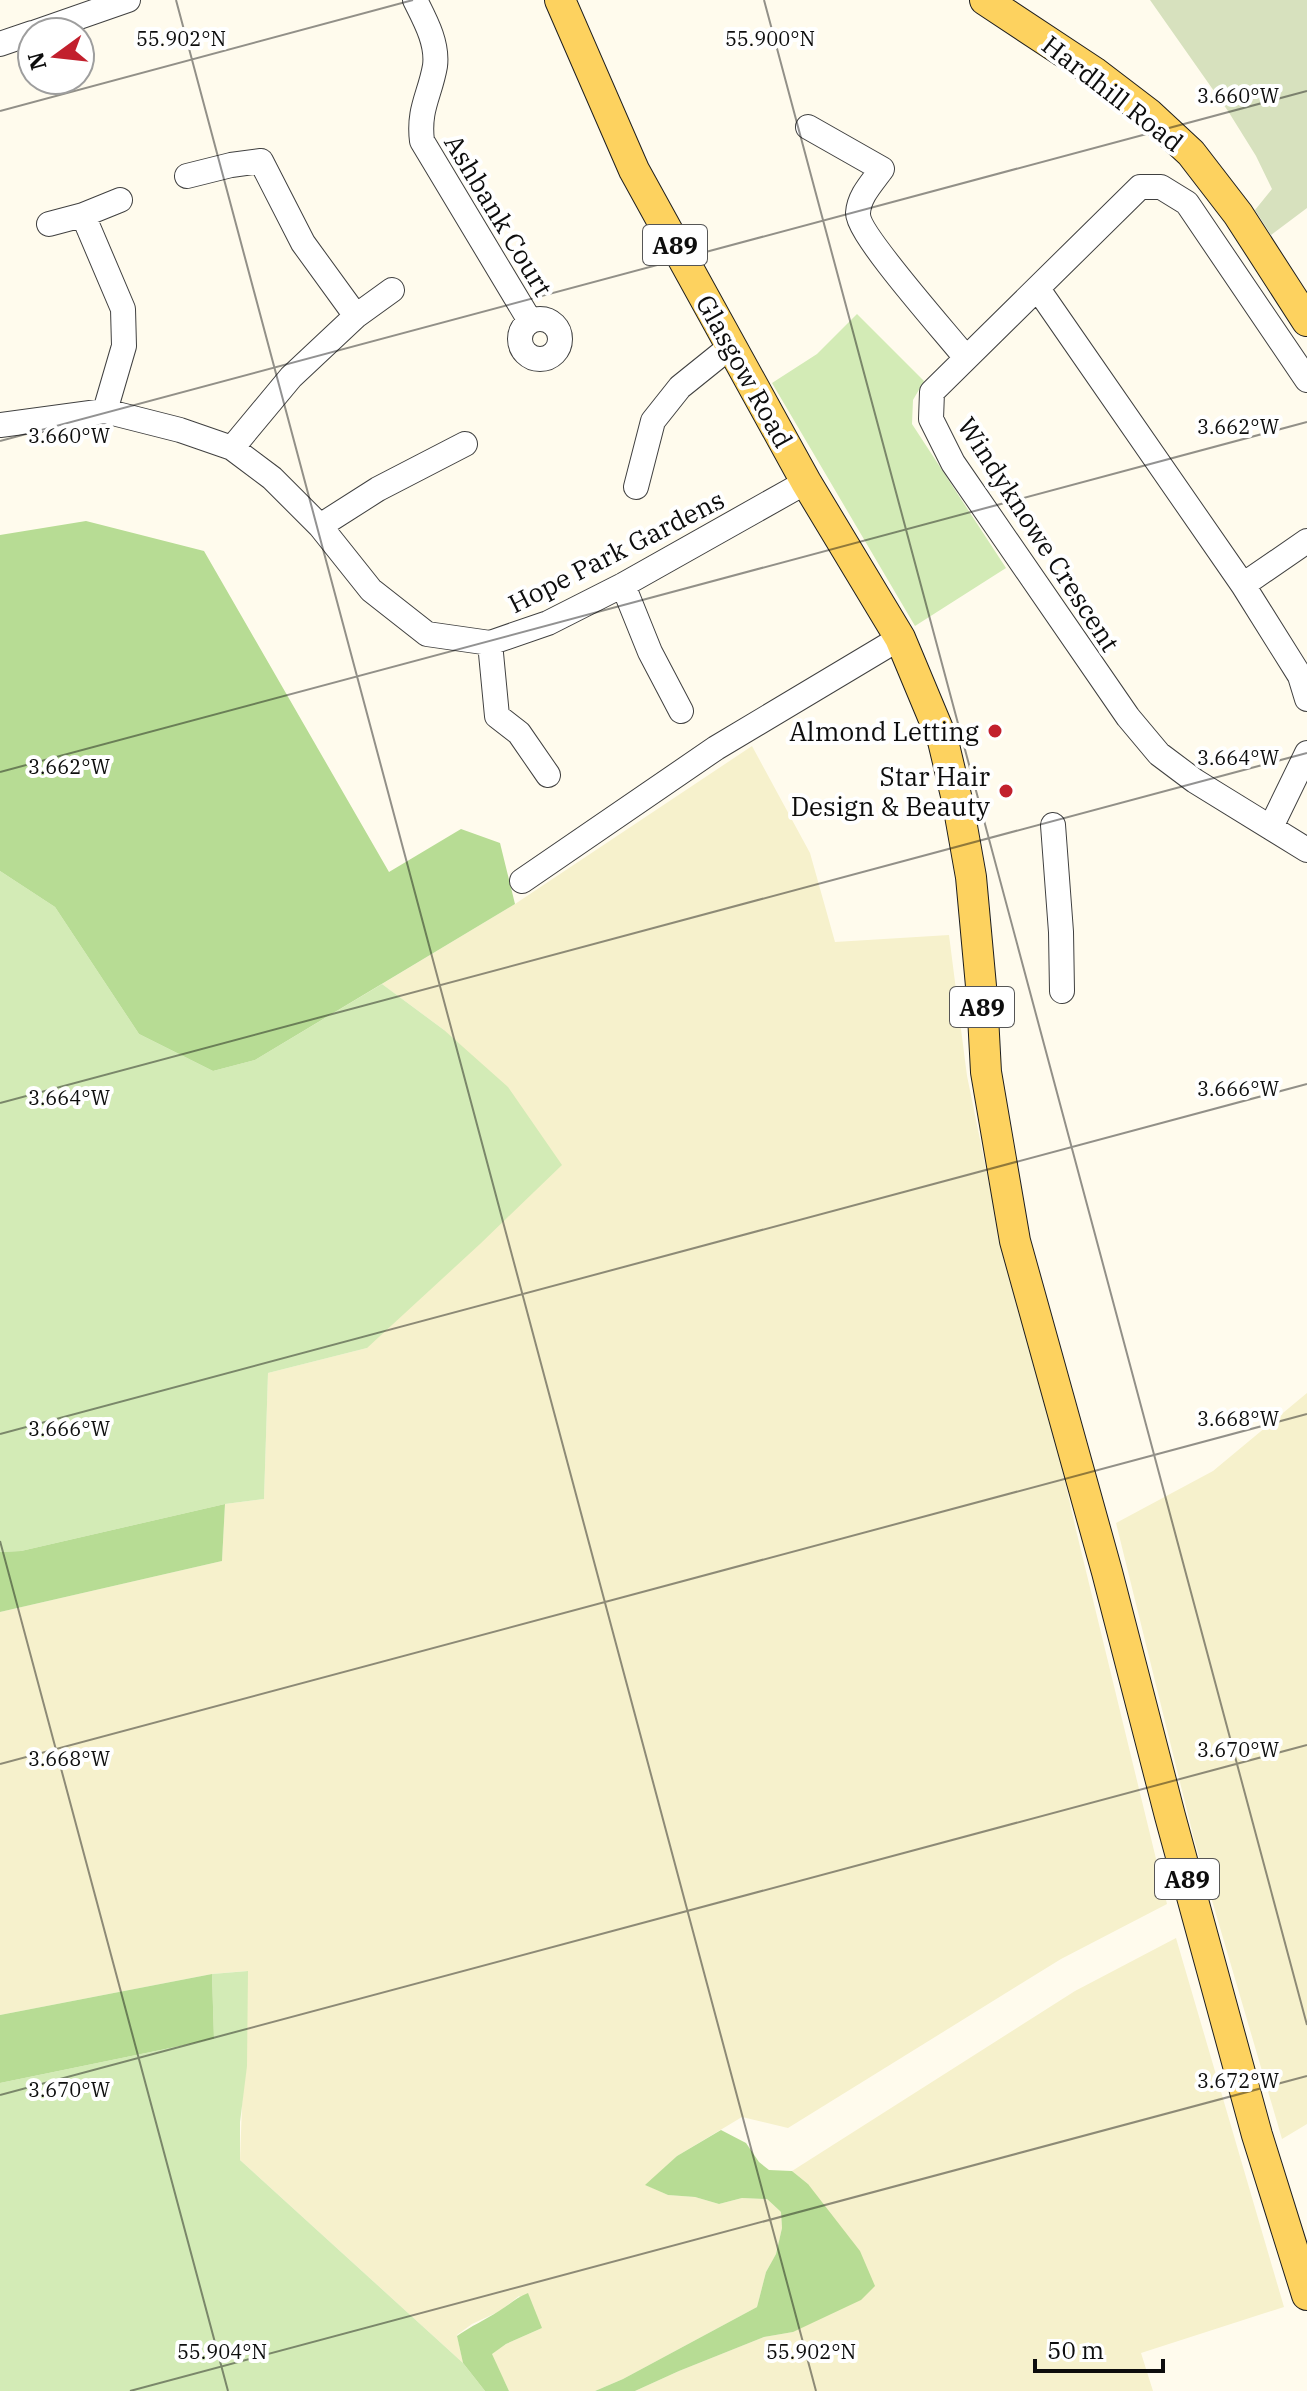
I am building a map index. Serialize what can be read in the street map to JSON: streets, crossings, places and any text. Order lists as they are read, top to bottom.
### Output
{
  "streets": {
    "main road": ["Hardhill Road", "A89", "Glasgow Road"],
    "street": ["Ashbank Court", "Windyknowe Crescent", "Hope Park Gardens"]
  },
  "crossings": [
    ["A89", "Glasgow Road"],
    ["A89", "Hope Park Gardens"],
    ["Glasgow Road", "Hope Park Gardens"]
  ],
  "places": ["Almond Letting", "Star Hair Design & Beauty"],
  "scale_bar": "50 m",
  "north": "left",
  "coordinates": [
    "55.902°N",
    "55.900°N",
    "3.660°W",
    "3.662°W",
    "3.664°W",
    "3.666°W",
    "3.668°W",
    "3.670°W",
    "3.672°W",
    "55.904°N"
  ]
}
